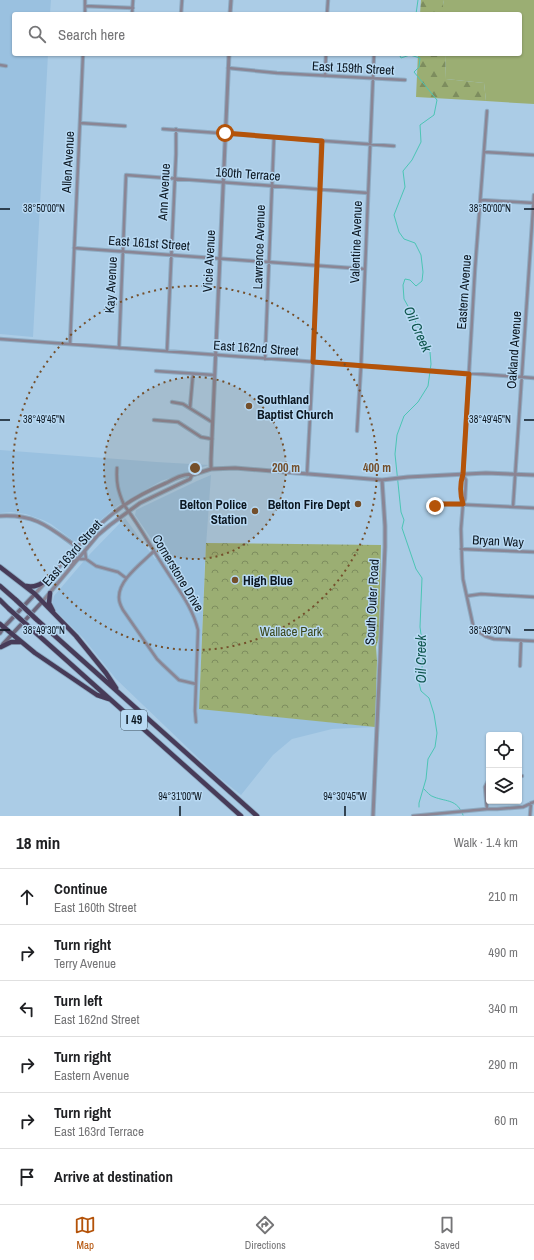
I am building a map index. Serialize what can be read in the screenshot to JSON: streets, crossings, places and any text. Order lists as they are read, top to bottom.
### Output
{
  "streets": {
    "highway": ["I 49"],
    "main road": ["East 163rd Street"],
    "street": [
      "East 159th Street",
      "Allen Avenue",
      "160th Terrace",
      "Ann Avenue",
      "Valentine Avenue",
      "East 161st Street",
      "Lawrence Avenue",
      "Vicie Avenue",
      "Kay Avenue",
      "Eastern Avenue",
      "East 162nd Street",
      "Oakland Avenue",
      "Bryan Way",
      "Cornerstone Drive",
      "South Outer Road"
    ]
  },
  "crossings": [
    ["East 159th Street", "Valentine Avenue"],
    ["East 159th Street", "Vicie Avenue"],
    ["Allen Avenue", "East 161st Street"],
    ["Allen Avenue", "East 162nd Street"],
    ["160th Terrace", "Ann Avenue"],
    ["160th Terrace", "Valentine Avenue"],
    ["160th Terrace", "Lawrence Avenue"],
    ["160th Terrace", "Vicie Avenue"],
    ["160th Terrace", "Kay Avenue"],
    ["Ann Avenue", "East 161st Street"],
    ["Ann Avenue", "East 162nd Street"],
    ["Valentine Avenue", "East 161st Street"],
    ["Valentine Avenue", "East 162nd Street"],
    ["East 161st Street", "Lawrence Avenue"],
    ["East 161st Street", "Vicie Avenue"],
    ["East 161st Street", "Kay Avenue"],
    ["Lawrence Avenue", "East 162nd Street"],
    ["Vicie Avenue", "East 162nd Street"],
    ["Vicie Avenue", "East 163rd Street"],
    ["Kay Avenue", "East 162nd Street"],
    ["Eastern Avenue", "East 162nd Street"],
    ["Eastern Avenue", "Bryan Way"],
    ["Eastern Avenue", "East 163rd Street"],
    ["East 162nd Street", "Oakland Avenue"],
    ["Oakland Avenue", "East 163rd Street"],
    ["East 163rd Street", "Cornerstone Drive"],
    ["East 163rd Street", "South Outer Road"]
  ],
  "water": ["Oil Creek"],
  "parks": ["Wallace Park"],
  "places": [
    "Southland Baptist Church",
    "Belton Fire Dept",
    "Belton Police Station",
    "High Blue"
  ],
  "page": {
    "search": "Search here",
    "heading": ["18 min", "Walk · 1.4 km"],
    "list": [
      ["Continue", "East 160th Street", "210 m"],
      ["Turn right", "Terry Avenue", "490 m"],
      ["Turn left", "East 162nd Street", "340 m"],
      ["Turn right", "Eastern Avenue", "290 m"],
      ["Turn right", "East 163rd Terrace", "60 m"],
      "Arrive at destination"
    ],
    "nav": ["Map", "Directions", "Saved"]
  },
  "coordinates": [
    "38°50'00\"N",
    "38°49'45\"N",
    "38°49'30\"N",
    "94°31'00\"W",
    "94°30'45\"W"
  ],
  "rings": ["200 m", "400 m"]
}
